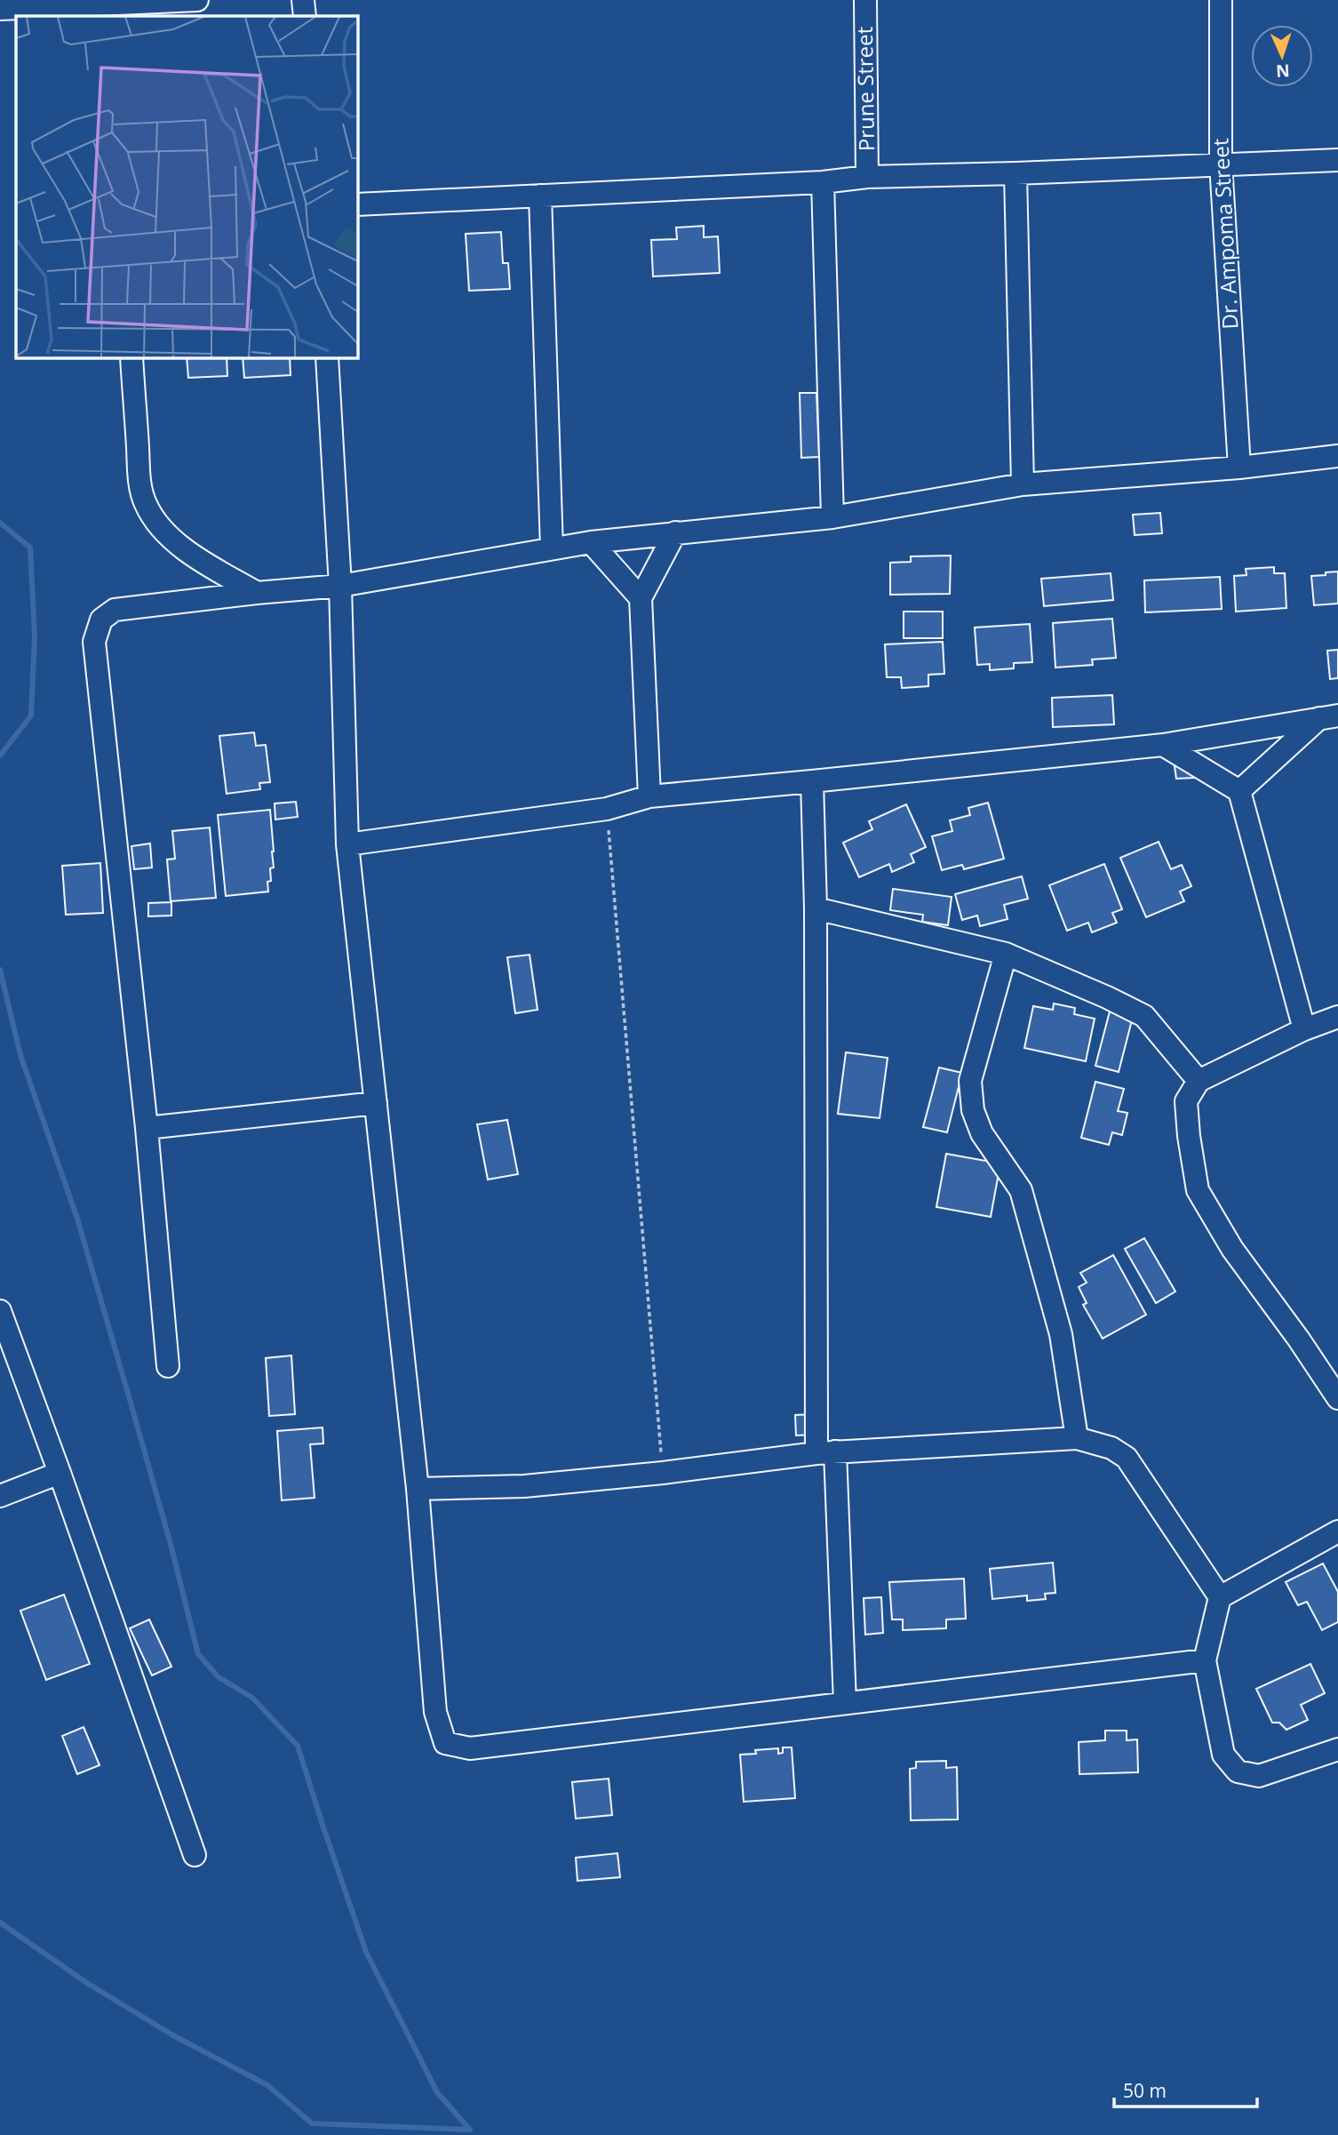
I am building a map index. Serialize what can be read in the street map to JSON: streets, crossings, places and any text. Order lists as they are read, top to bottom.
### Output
{
  "streets": {
    "street": ["Prune Street", "Dr. Ampoma Street"]
  },
  "scale_bar": "50 m",
  "north": "bottom"
}
